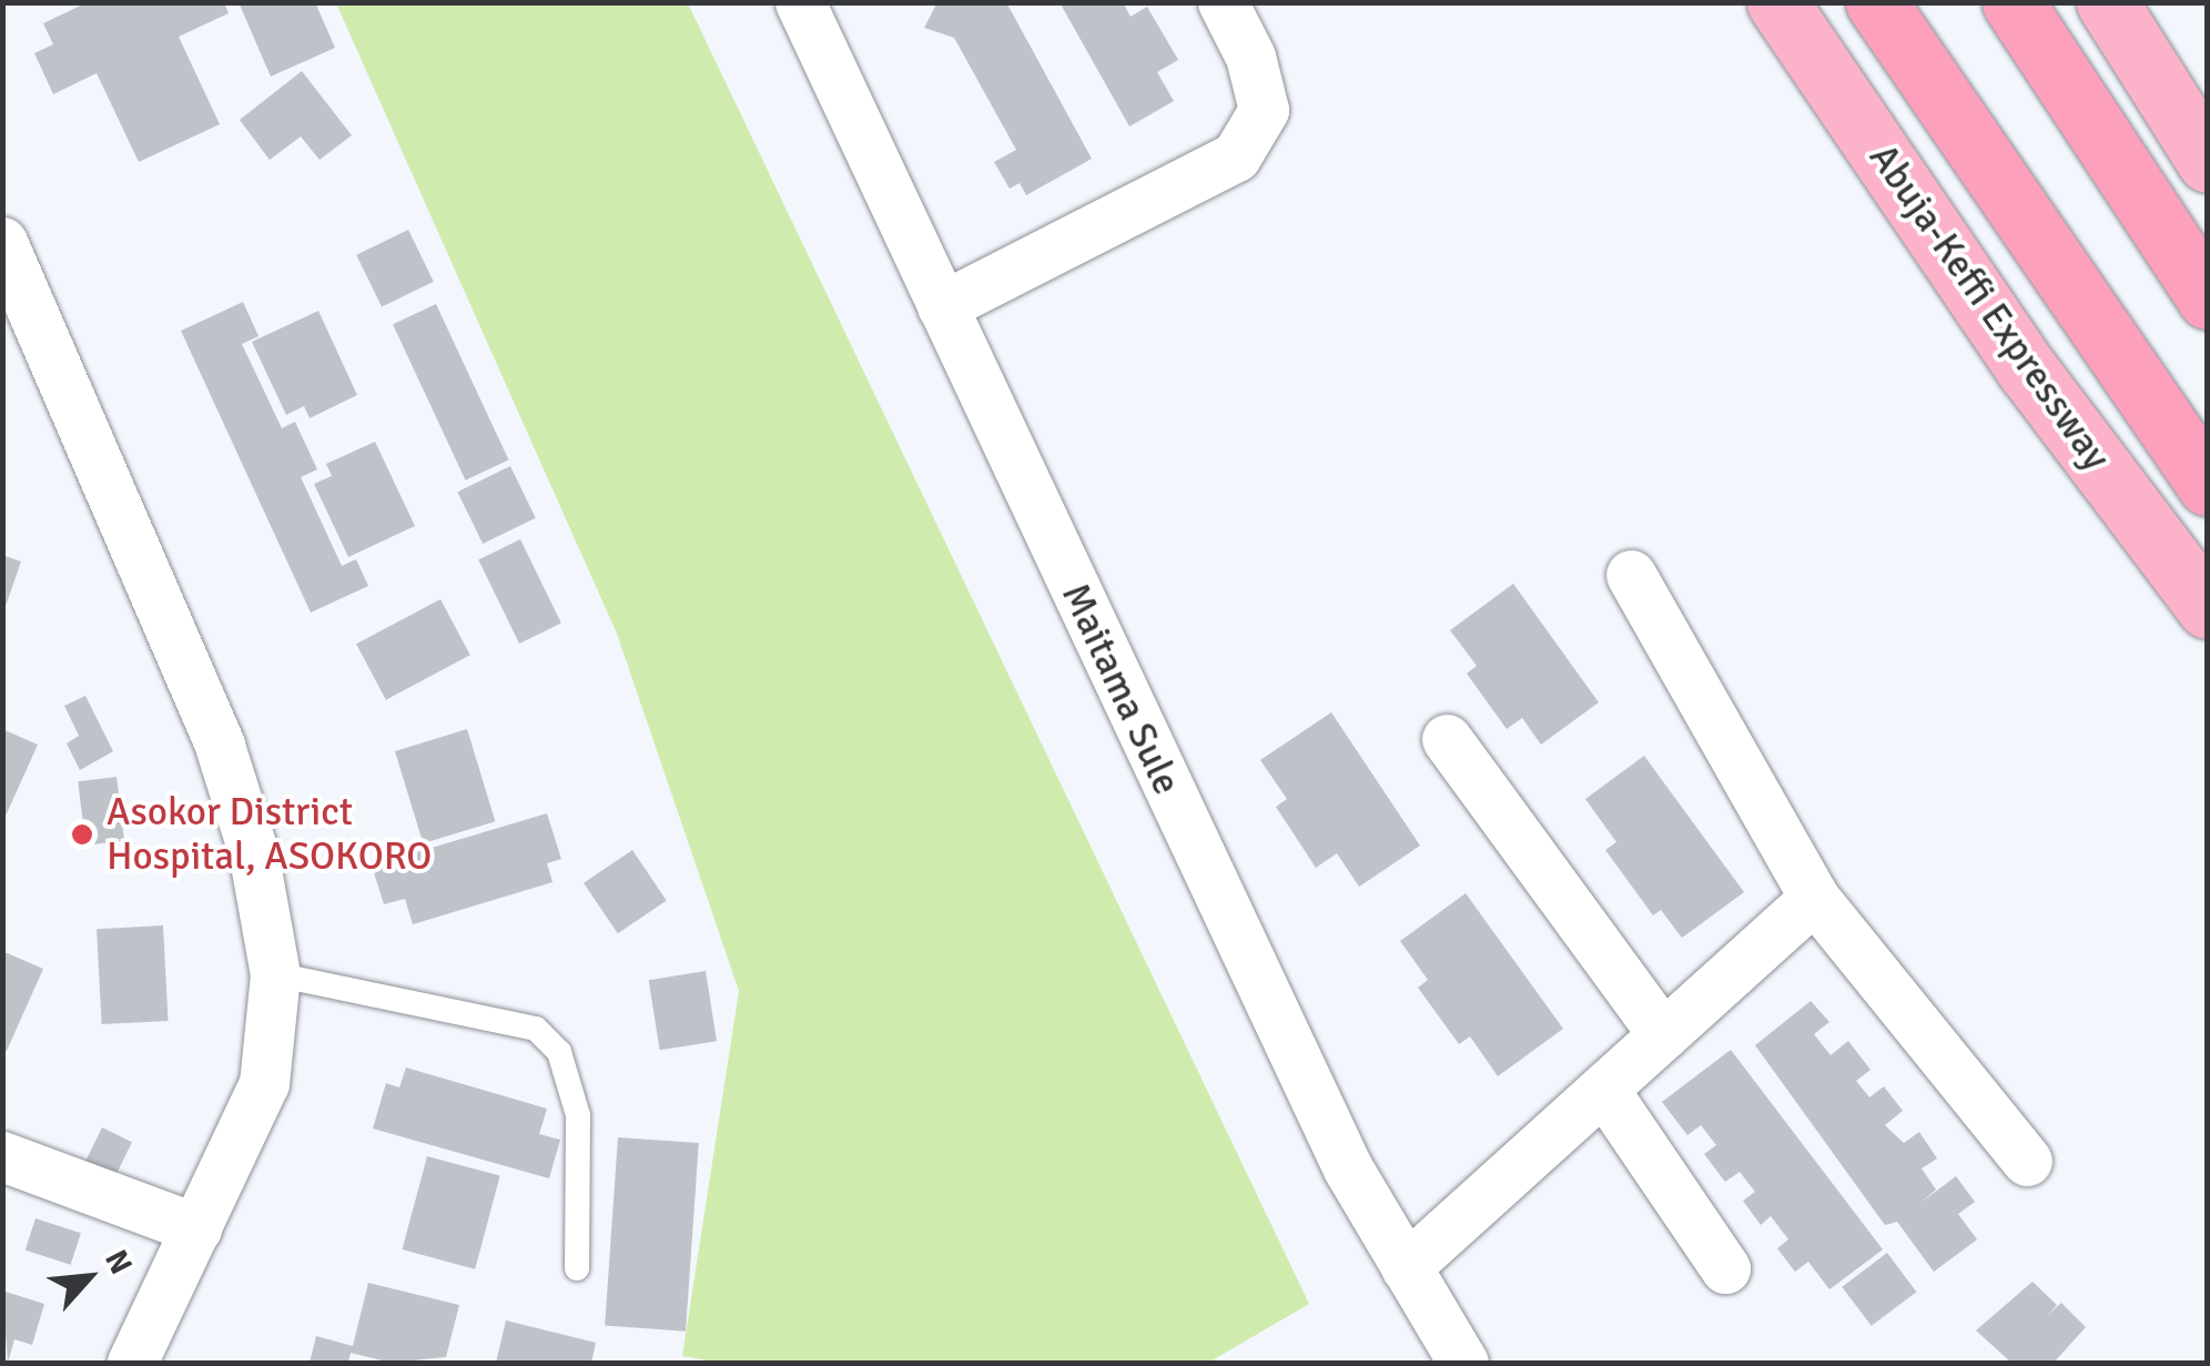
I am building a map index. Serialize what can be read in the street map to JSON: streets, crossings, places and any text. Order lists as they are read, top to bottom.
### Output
{
  "streets": {
    "highway": ["Abuja-Keffi Expressway"],
    "street": ["Maitama Sule"]
  },
  "places": ["Asokor District Hospital, ASOKORO"],
  "north": "top right"
}
